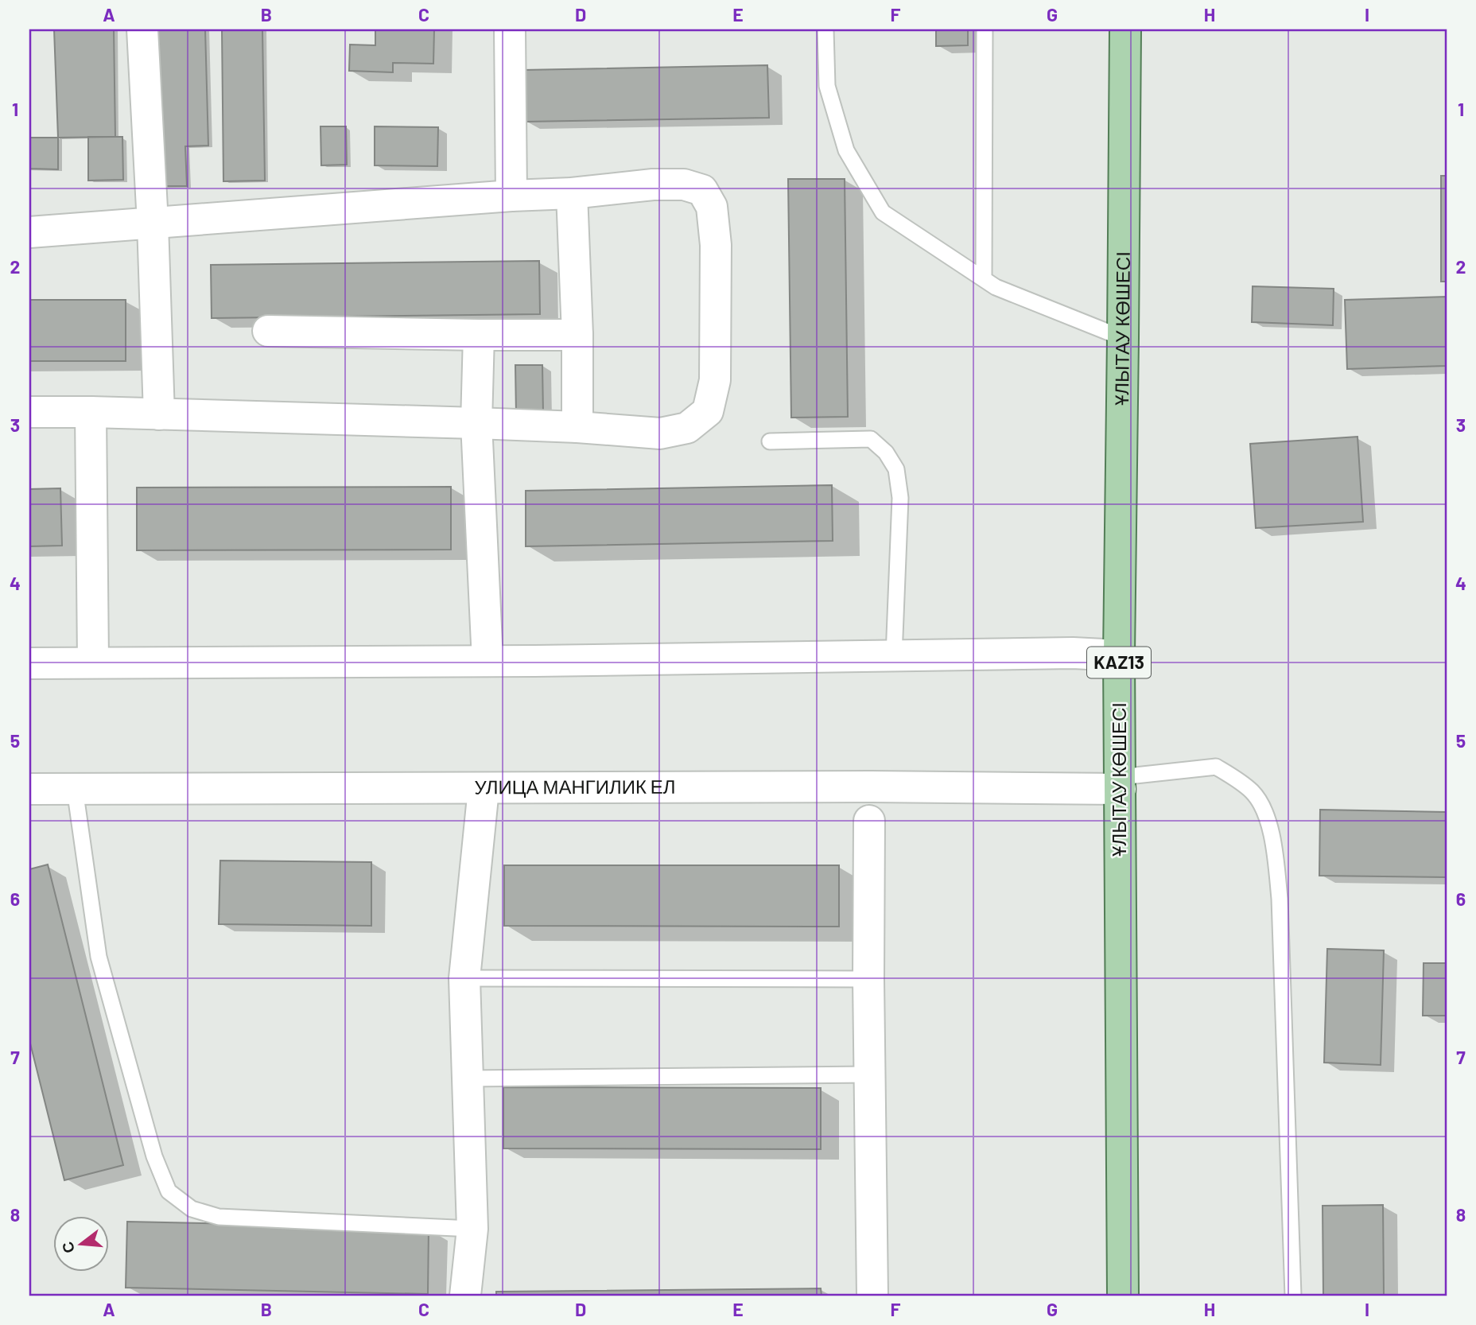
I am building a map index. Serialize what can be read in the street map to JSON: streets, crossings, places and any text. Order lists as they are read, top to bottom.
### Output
{
  "streets": {
    "main road": ["ҰЛЫТАУ КӨШЕСІ", "KAZ13"],
    "street": ["УЛИЦА МАНГИЛИК ЕЛ"]
  },
  "crossings": [
    ["ҰЛЫТАУ КӨШЕСІ", "УЛИЦА МАНГИЛИК ЕЛ"]
  ],
  "north": "left",
  "grid": {
    "columns": [
      "A",
      "B",
      "C",
      "D",
      "E",
      "F",
      "G",
      "H",
      "I"
    ],
    "rows": [
      "1",
      "2",
      "3",
      "4",
      "5",
      "6",
      "7",
      "8"
    ]
  }
}
